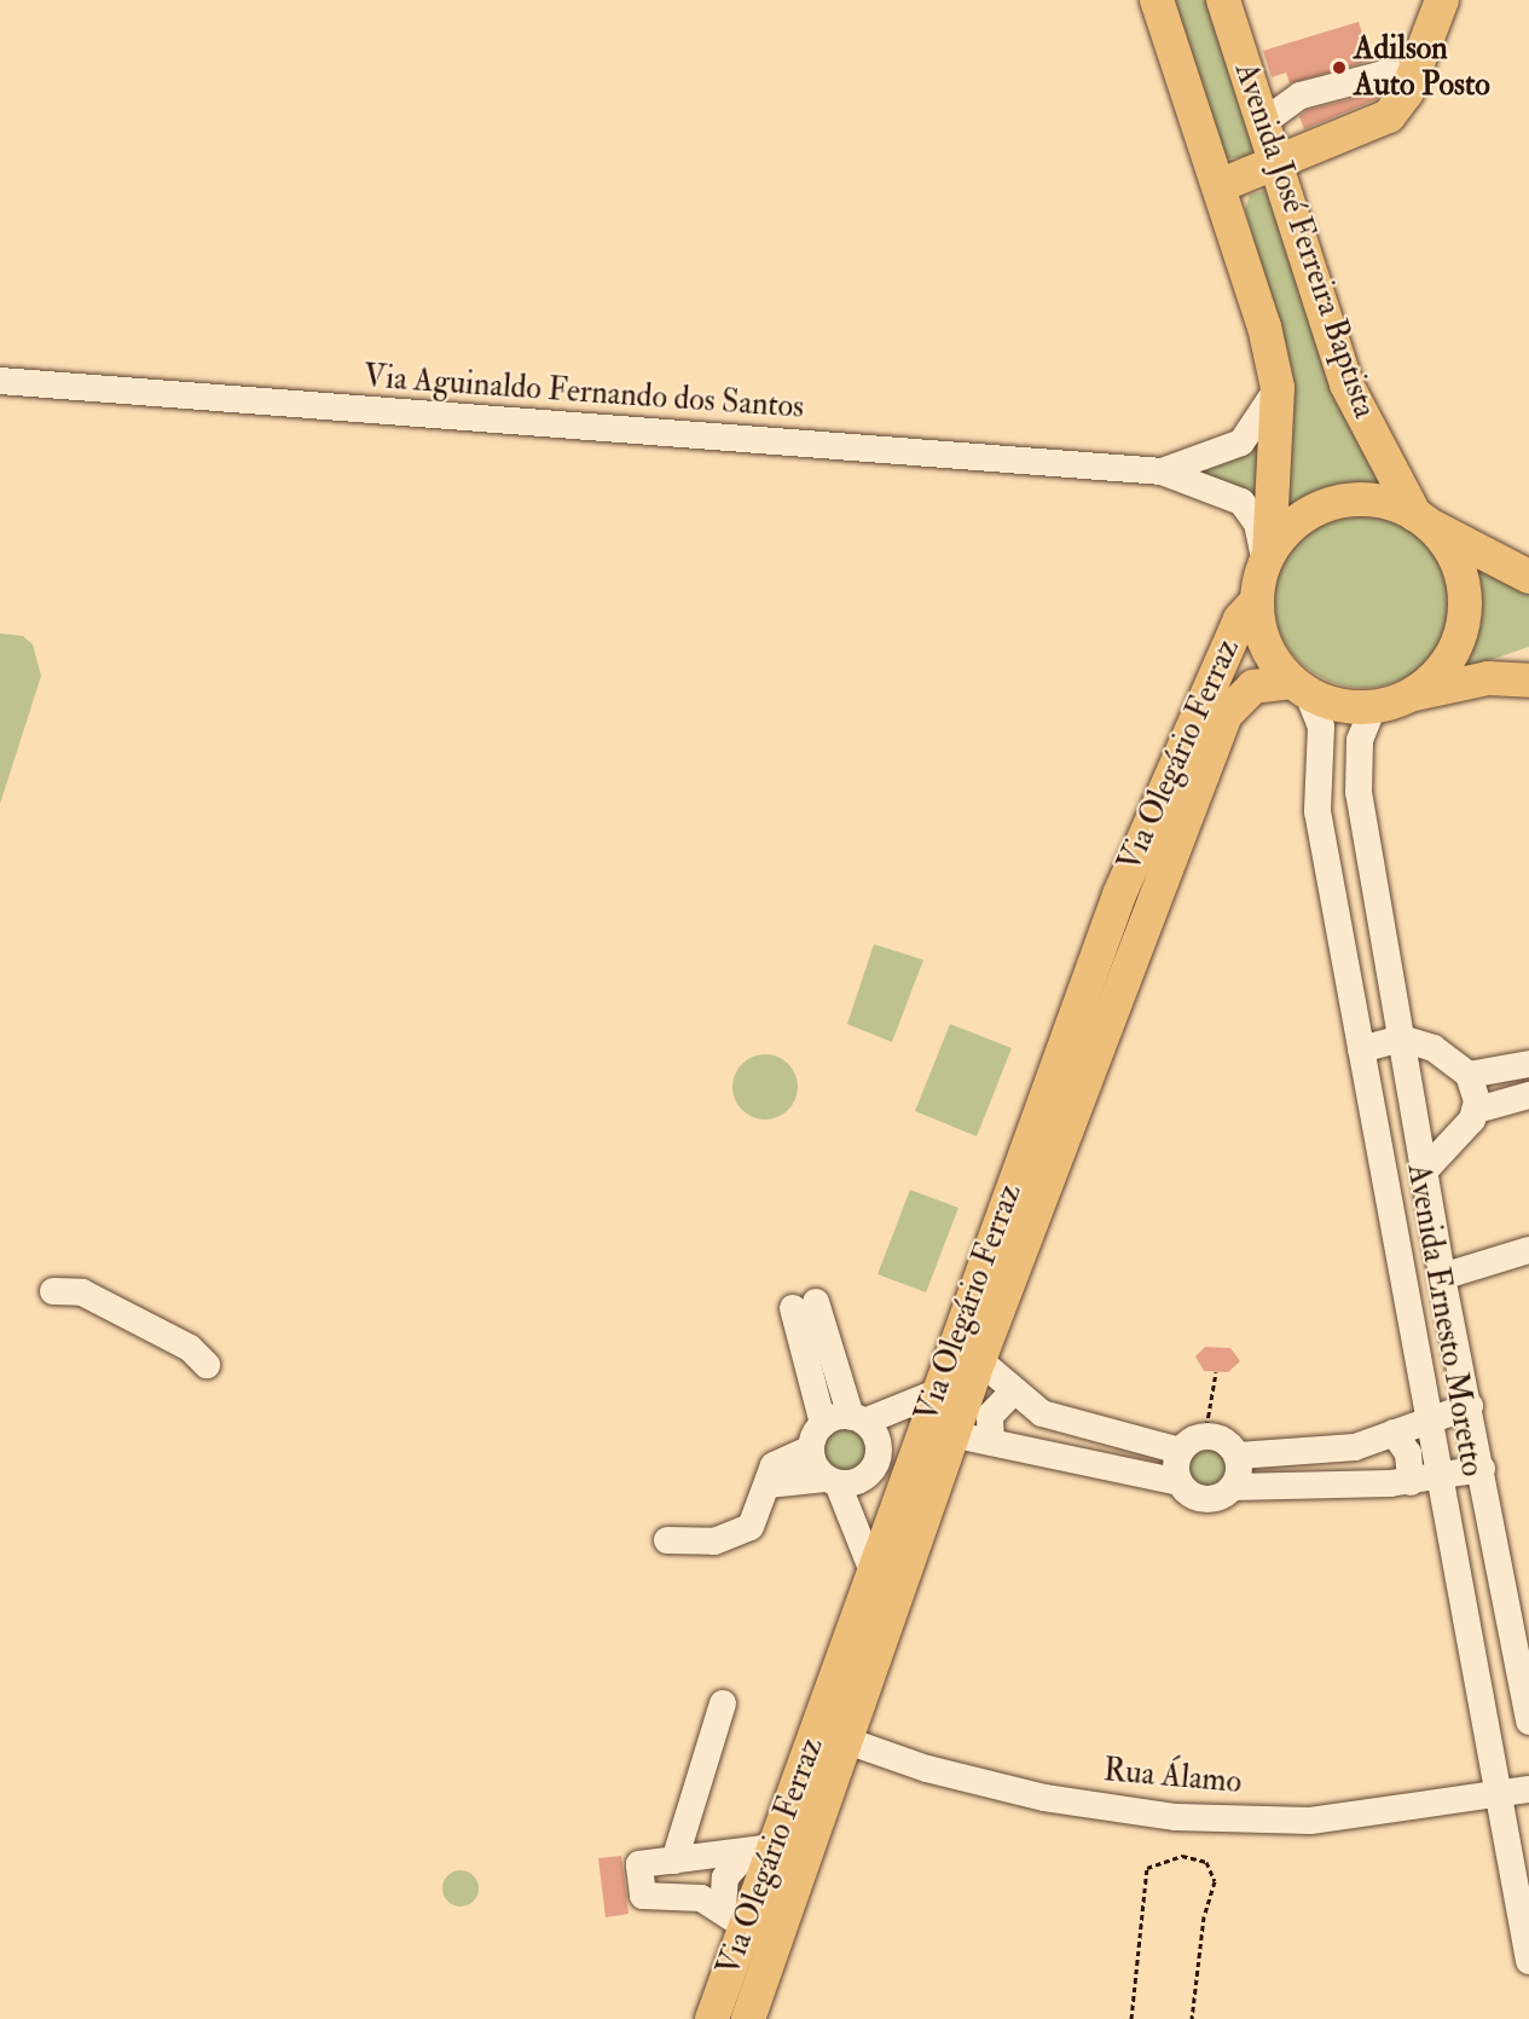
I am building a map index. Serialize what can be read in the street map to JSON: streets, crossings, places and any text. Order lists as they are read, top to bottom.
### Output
{
  "streets": {
    "main road": ["Avenida José Ferreira Baptista", "Via Olegário Ferraz"],
    "street": ["Via Aguinaldo Fernando dos Santos", "Avenida Ernesto Moretto", "Rua Álamo"]
  },
  "crossings": [
    ["Avenida José Ferreira Baptista", "Via Aguinaldo Fernando dos Santos"],
    ["Avenida José Ferreira Baptista", "Via Olegário Ferraz"],
    ["Avenida José Ferreira Baptista", "Avenida Ernesto Moretto"],
    ["Via Aguinaldo Fernando dos Santos", "Via Olegário Ferraz"],
    ["Via Aguinaldo Fernando dos Santos", "Avenida Ernesto Moretto"],
    ["Via Olegário Ferraz", "Avenida Ernesto Moretto"],
    ["Via Olegário Ferraz", "Rua Álamo"],
    ["Avenida Ernesto Moretto", "Rua Álamo"]
  ],
  "places": ["Adilson Auto Posto"]
}
